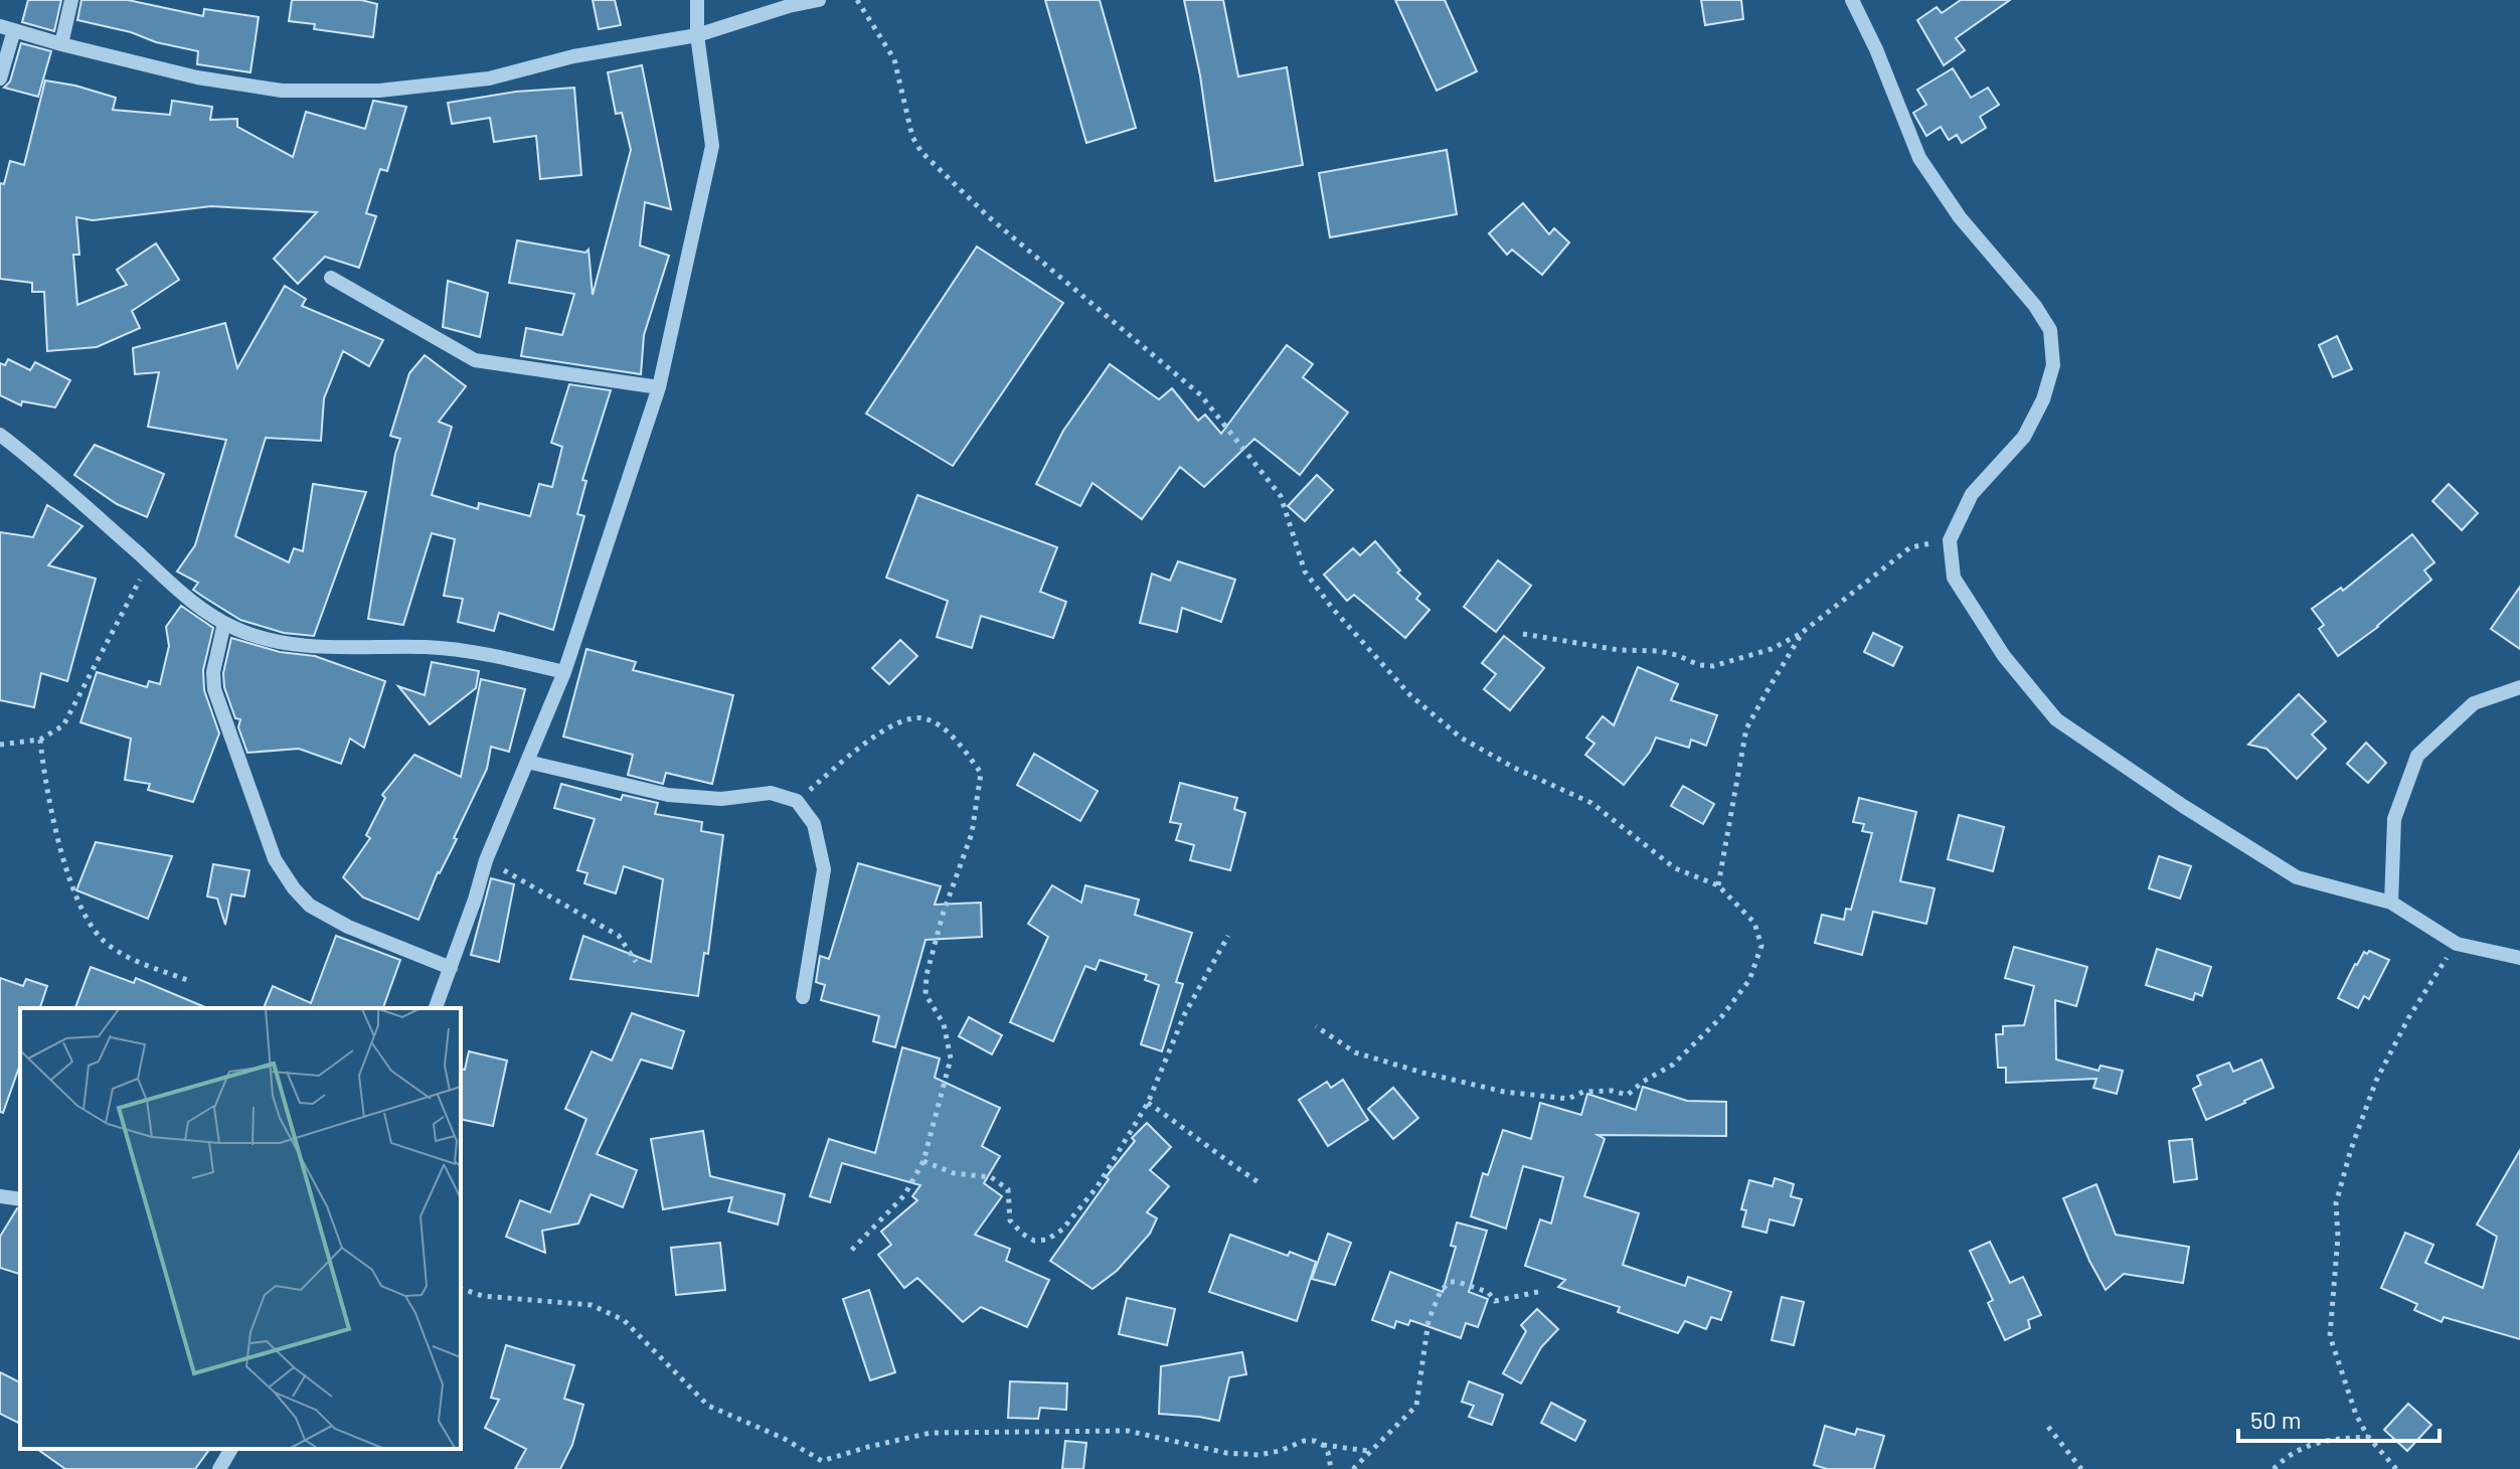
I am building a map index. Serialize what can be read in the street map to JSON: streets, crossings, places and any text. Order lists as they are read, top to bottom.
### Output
{
  "scale_bar": "50 m"
}
